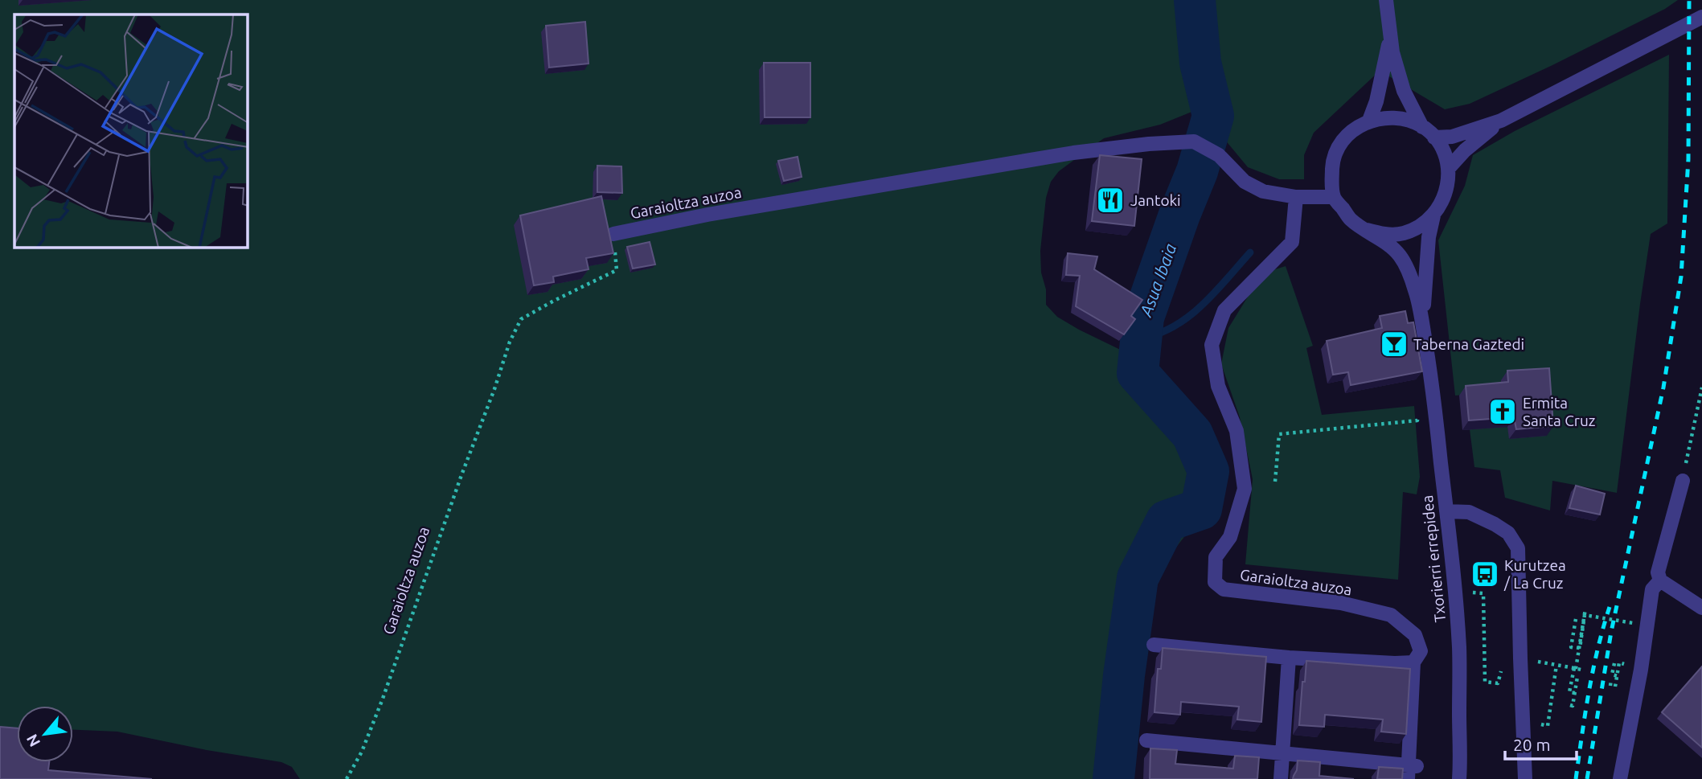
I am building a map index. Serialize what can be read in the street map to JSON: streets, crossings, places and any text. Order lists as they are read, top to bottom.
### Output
{
  "streets": {
    "street": ["Garaioltza auzoa", "Txorierri errepidea"]
  },
  "water": ["Asua Ibaia"],
  "places": {
    "restaurant": ["Jantoki"],
    "bar": ["Taberna Gaztedi"],
    "church": ["Ermita Santa Cruz"],
    "bus stop": ["Kurutzea / La Cruz"]
  },
  "scale_bar": "20 m",
  "north": "bottom left"
}
